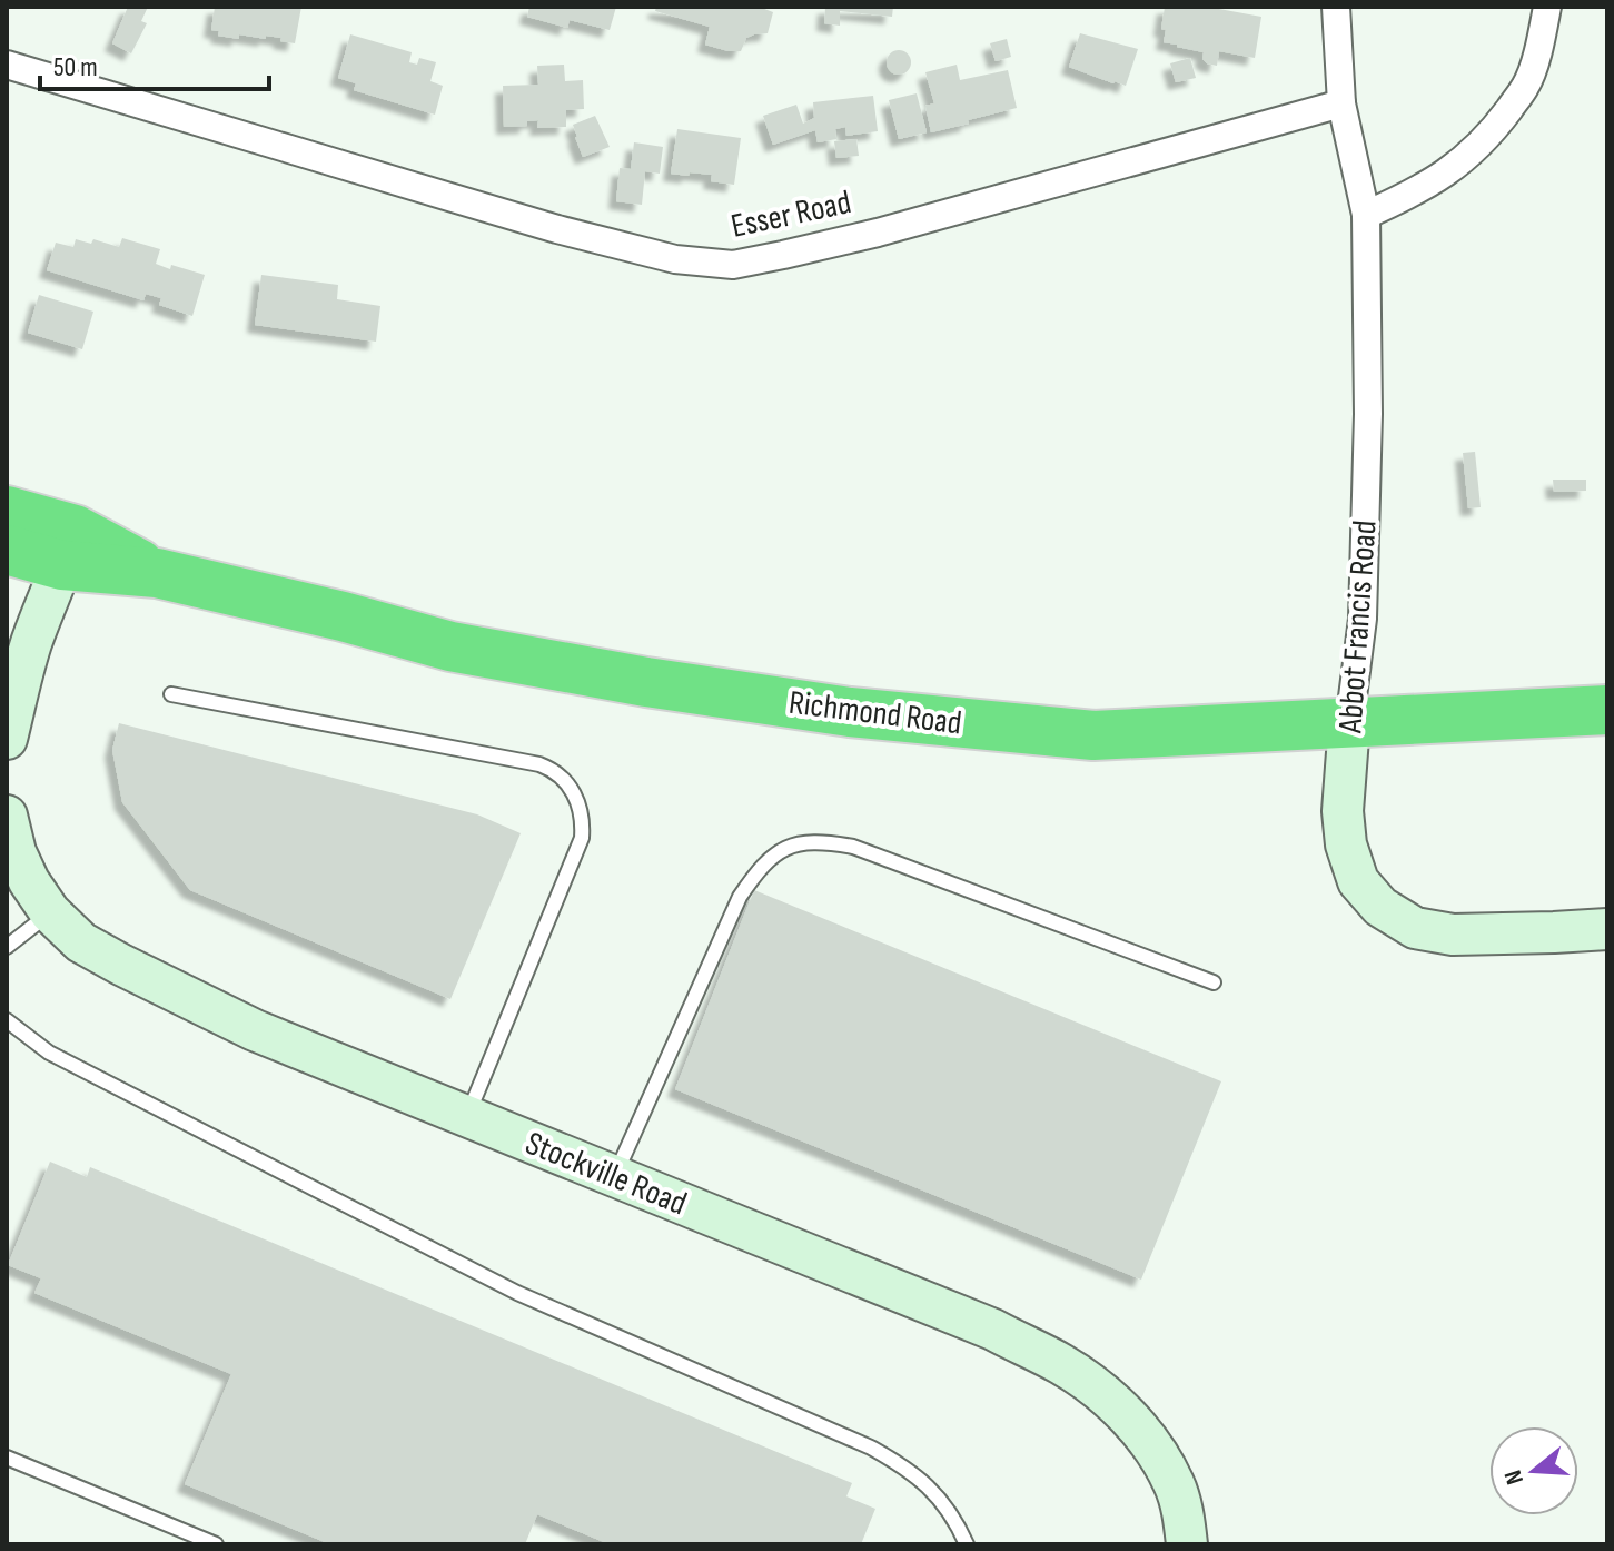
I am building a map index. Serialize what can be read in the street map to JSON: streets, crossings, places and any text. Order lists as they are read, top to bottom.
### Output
{
  "streets": {
    "highway": ["Richmond Road"],
    "street": ["Esser Road", "Abbot Francis Road", "Stockville Road"]
  },
  "crossings": [
    ["Esser Road", "Abbot Francis Road"],
    ["Abbot Francis Road", "Richmond Road"]
  ],
  "scale_bar": "50 m",
  "north": "left"
}
